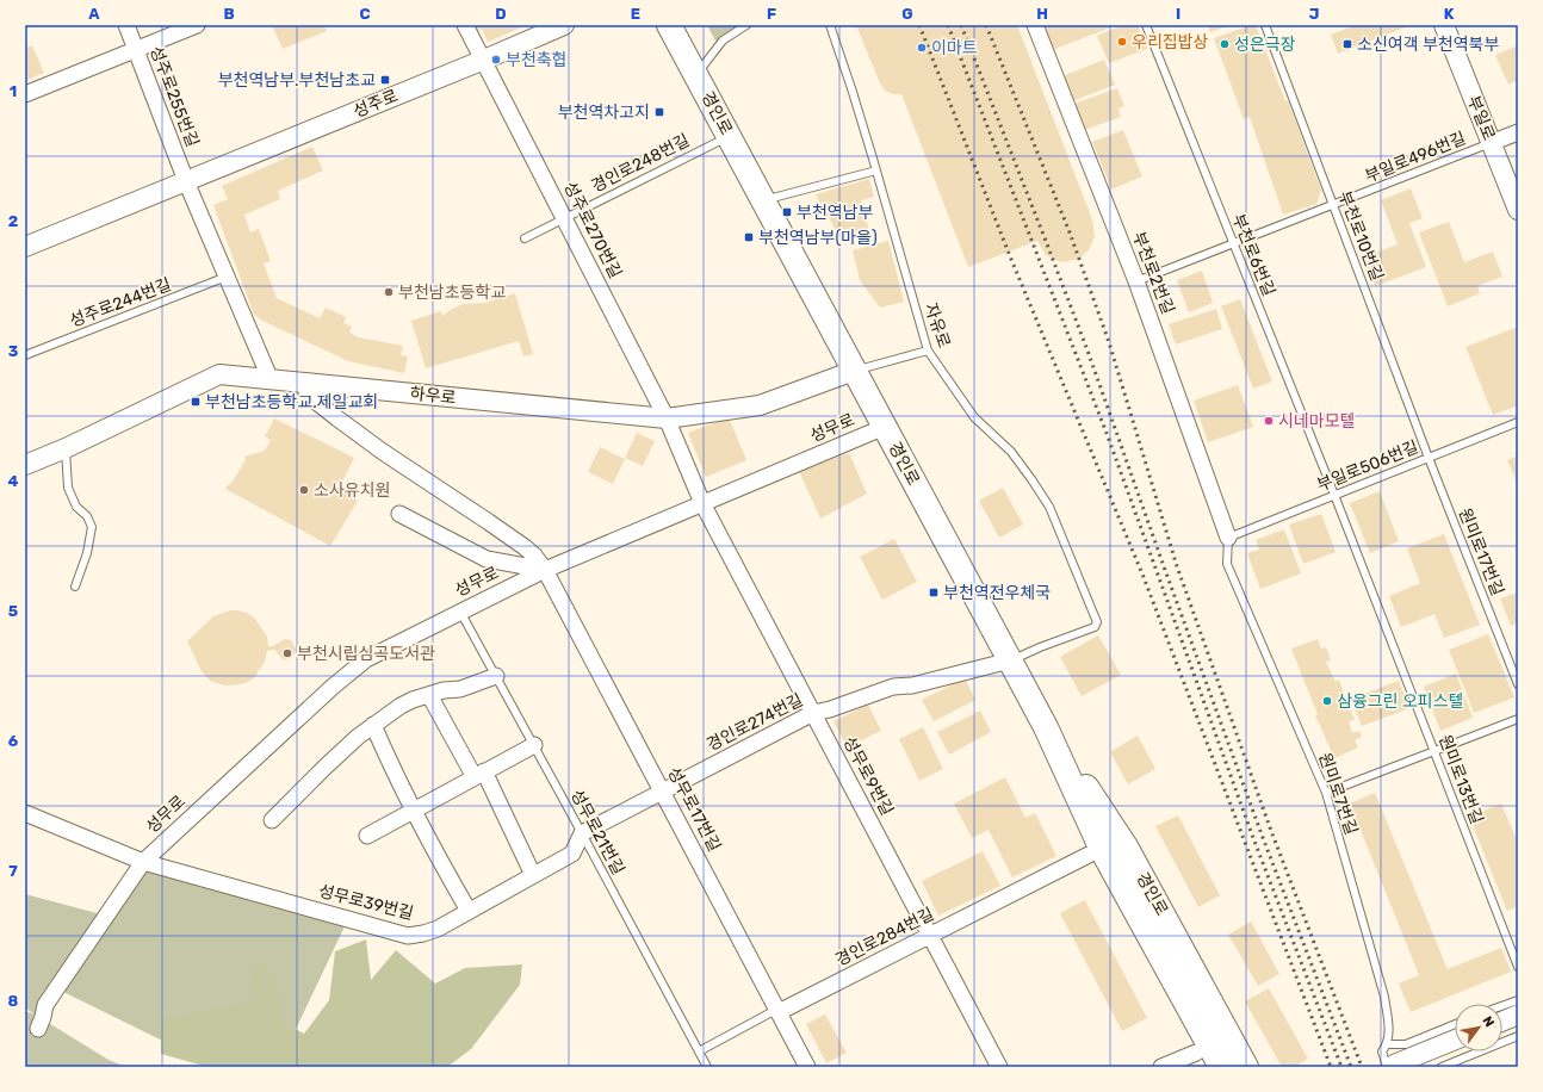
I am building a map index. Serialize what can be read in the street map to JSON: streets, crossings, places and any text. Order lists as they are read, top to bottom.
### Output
{
  "streets": {
    "main road": ["경인로"],
    "street": [
      "성주로255번길",
      "성주로",
      "부일로",
      "성주로270번길",
      "부천로2번길",
      "하우로",
      "성무로",
      "경인로274번길",
      "성무로9번길",
      "성무로17번길",
      "성무로39번길",
      "경인로284번길"
    ],
    "lane": [
      "부일로496번길",
      "경인로248번길",
      "부천로10번길",
      "부천로6번길",
      "성주로244번길",
      "자유로",
      "부일로506번길",
      "원미로17번길",
      "원미로13번길",
      "원미로7번길",
      "성무로21번길"
    ]
  },
  "crossings": [
    ["성주로255번길", "성주로"],
    ["성주로", "성주로270번길"],
    ["경인로", "경인로248번길"],
    ["경인로", "자유로"],
    ["경인로", "하우로"],
    ["경인로", "성무로"],
    ["경인로", "경인로274번길"],
    ["경인로", "경인로284번길"],
    ["부일로", "부일로496번길"],
    ["부일로496번길", "부천로10번길"],
    ["부일로496번길", "부천로6번길"],
    ["부일로496번길", "부천로2번길"],
    ["경인로248번길", "성주로270번길"],
    ["성주로270번길", "하우로"],
    ["성주로270번길", "성무로"],
    ["성주로270번길", "성무로9번길"],
    ["부천로10번길", "부일로506번길"],
    ["부천로10번길", "원미로17번길"],
    ["부천로6번길", "부일로506번길"],
    ["부천로6번길", "원미로13번길"],
    ["부천로2번길", "부일로506번길"],
    ["부천로2번길", "원미로7번길"],
    ["자유로", "경인로274번길"],
    ["하우로", "성무로17번길"],
    ["성무로", "성무로9번길"],
    ["성무로", "성무로17번길"],
    ["성무로", "성무로21번길"],
    ["성무로", "성무로39번길"],
    ["부일로506번길", "원미로17번길"],
    ["부일로506번길", "원미로13번길"],
    ["부일로506번길", "원미로7번길"],
    ["경인로274번길", "성무로9번길"],
    ["경인로274번길", "성무로17번길"],
    ["경인로274번길", "성무로21번길"],
    ["경인로274번길", "성무로39번길"],
    ["성무로9번길", "경인로284번길"],
    ["성무로17번길", "경인로284번길"],
    ["성무로21번길", "성무로39번길"],
    ["성무로21번길", "경인로284번길"]
  ],
  "places": {
    "other": [
      "우리집밥상",
      "성은극장",
      "이마트",
      "부천축협",
      "부천남초등학교",
      "시네마모텔",
      "소사유치원",
      "부천시립심곡도서관",
      "삼융그린 오피스텔"
    ],
    "transit": [
      "소신여객 부천역북부",
      "부천역남부.부천남초교",
      "부천역차고지",
      "부천역남부",
      "부천역남부(마을)",
      "부천남초등학교.제일교회",
      "부천역전우체국"
    ]
  },
  "north": "top right",
  "grid": {
    "columns": [
      "A",
      "B",
      "C",
      "D",
      "E",
      "F",
      "G",
      "H",
      "I",
      "J",
      "K"
    ],
    "rows": [
      "1",
      "2",
      "3",
      "4",
      "5",
      "6",
      "7",
      "8"
    ]
  }
}
